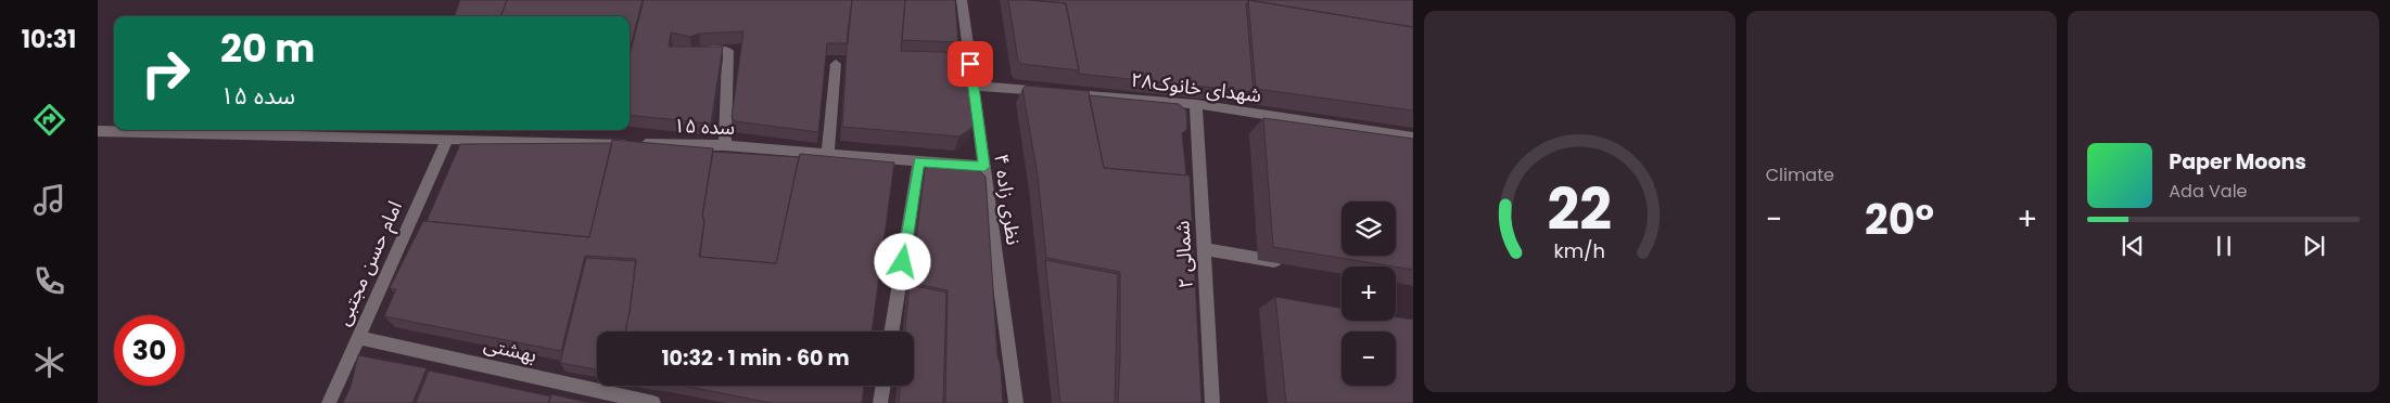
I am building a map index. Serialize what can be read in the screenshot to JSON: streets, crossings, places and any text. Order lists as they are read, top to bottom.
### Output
{
  "streets": {
    "street": [
      "شهدای خانوک۲۸",
      "سده ۱۵",
      "نظری زاده ۴",
      "شمالی ۲",
      "امام حسن مجتبی",
      "بهشتی"
    ]
  },
  "crossings": [
    ["شهدای خانوک۲۸", "نظری زاده ۴"],
    ["شهدای خانوک۲۸", "شمالی ۲"],
    ["سده ۱۵", "نظری زاده ۴"],
    ["سده ۱۵", "امام حسن مجتبی"],
    ["امام حسن مجتبی", "بهشتی"]
  ],
  "page": {
    "tabs": "10:31",
    "tile": "Climate",
    "turn": ["20 m", "سده ۱۵"],
    "song": ["Paper Moons", "Ada Vale"],
    "heat": ["−", "20°", "+"],
    "map_buttons": ["+", "−"],
    "limit": "30",
    "trip": "10:32 · 1 min · 60 m",
    "gauge": ["22", "km/h"]
  }
}
